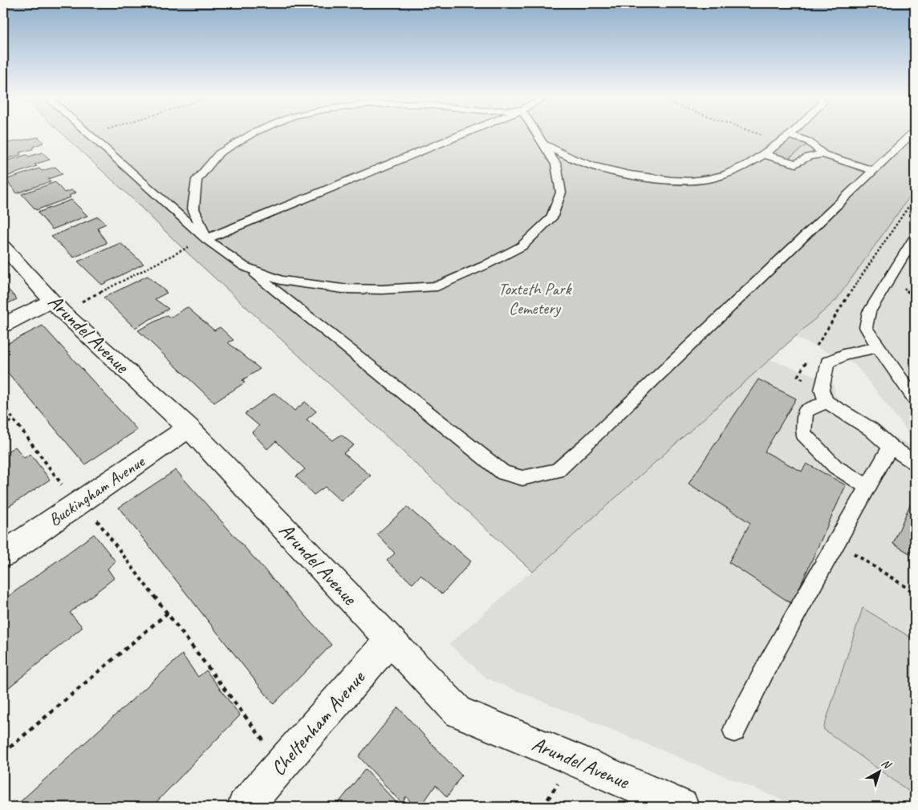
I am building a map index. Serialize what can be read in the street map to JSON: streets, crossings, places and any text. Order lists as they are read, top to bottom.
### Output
{
  "streets": {
    "street": ["Arundel Avenue", "Buckingham Avenue", "Cheltenham Avenue"]
  },
  "crossings": [
    ["Arundel Avenue", "Buckingham Avenue"],
    ["Arundel Avenue", "Cheltenham Avenue"]
  ],
  "parks": ["Toxteth Park Cemetery"],
  "north": "top right"
}
